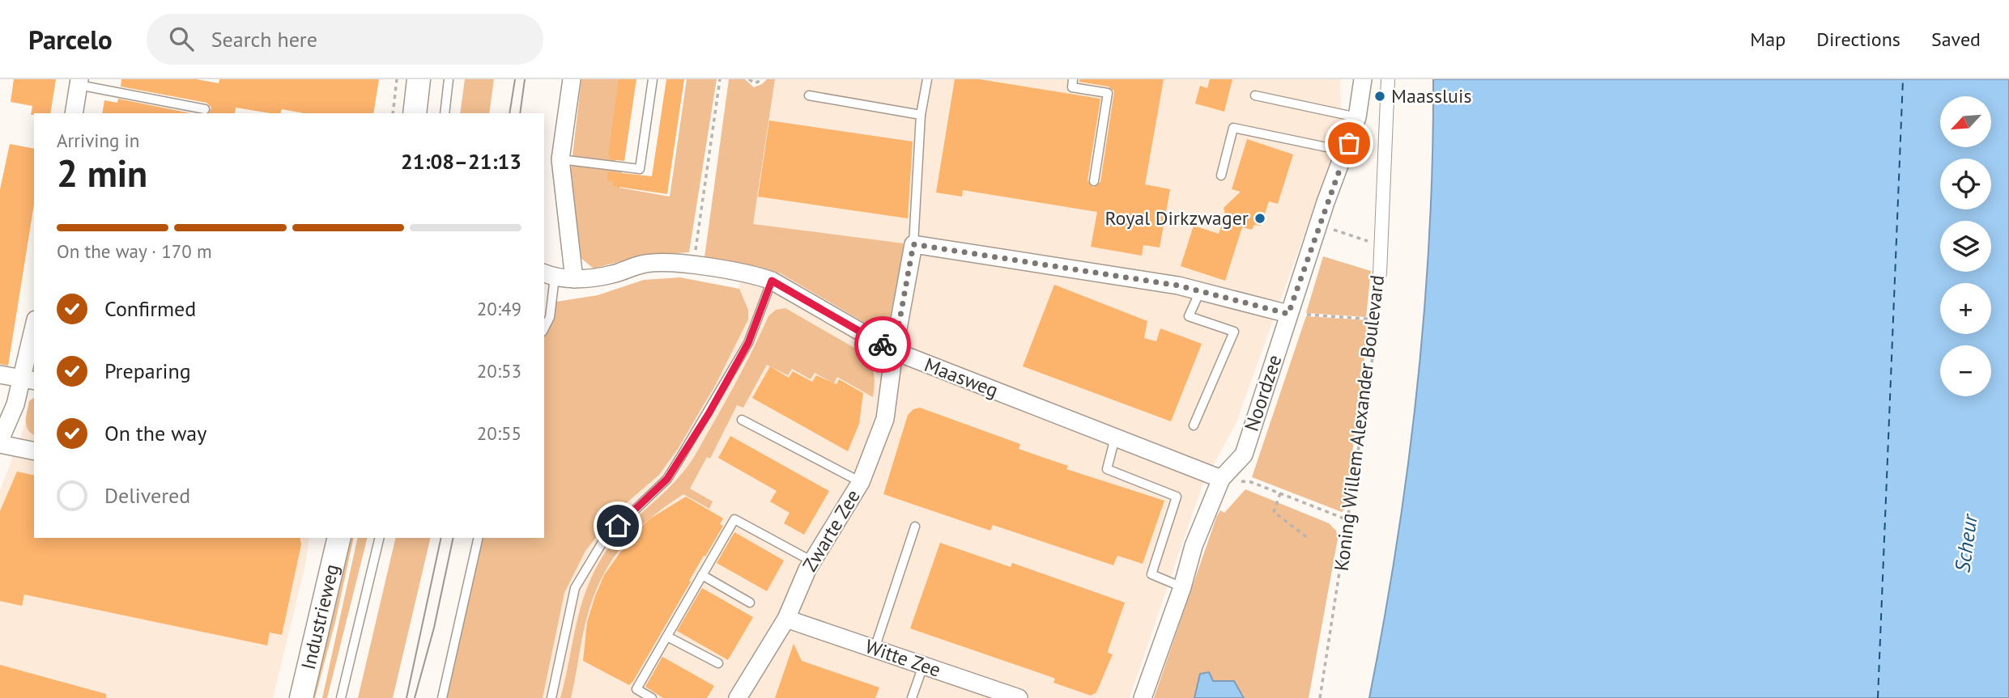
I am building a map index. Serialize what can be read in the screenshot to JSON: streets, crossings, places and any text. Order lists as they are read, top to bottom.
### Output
{
  "streets": {
    "main road": ["Industrieweg"],
    "street": [
      "Maasweg",
      "Noordzee",
      "Koning Willem Alexander Boulevard",
      "Zwarte Zee",
      "Witte Zee"
    ]
  },
  "crossings": [
    ["Maasweg", "Noordzee"],
    ["Maasweg", "Zwarte Zee"],
    ["Zwarte Zee", "Witte Zee"]
  ],
  "water": ["Scheur"],
  "places": ["Maassluis", "Royal Dirkzwager"],
  "north": "bottom left",
  "page": {
    "header": "Parcelo",
    "search": "Search here",
    "nav": ["Map", "Directions", "Saved"],
    "map_buttons": ["+", "−"],
    "heading": ["2 min", "Arriving in", "21:08–21:13"],
    "bar": "On the way · 170 m",
    "list": [
      ["Confirmed", "20:49"],
      ["Preparing", "20:53"],
      ["On the way", "20:55"],
      "Delivered"
    ]
  }
}
